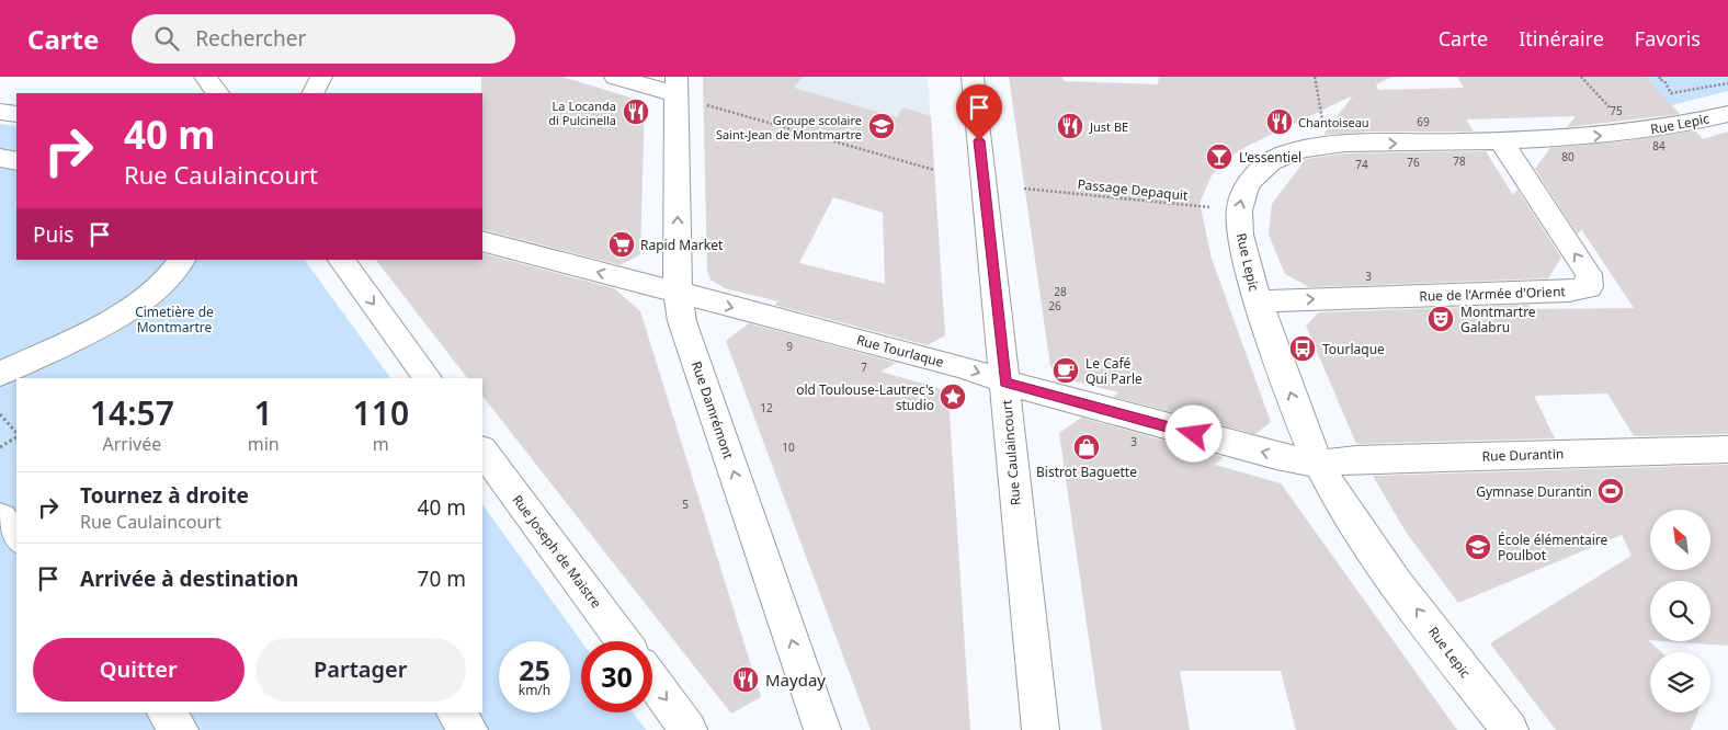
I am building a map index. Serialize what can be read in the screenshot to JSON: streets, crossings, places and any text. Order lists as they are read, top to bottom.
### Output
{
  "streets": {
    "street": [
      "Rue Lepic",
      "Rue de l'Armée d'Orient",
      "Rue Tourlaque",
      "Rue Damrémont",
      "Rue Caulaincourt",
      "Rue Durantin",
      "Rue Joseph de Maistre"
    ],
    "path": ["Passage Depaquit"]
  },
  "crossings": [
    ["Rue Lepic", "Passage Depaquit"],
    ["Rue Lepic", "Rue de l'Armée d'Orient"],
    ["Rue Lepic", "Rue Tourlaque"],
    ["Rue Lepic", "Rue Durantin"],
    ["Rue Tourlaque", "Rue Damrémont"],
    ["Rue Tourlaque", "Rue Caulaincourt"],
    ["Rue Tourlaque", "Rue Durantin"]
  ],
  "one_way": ["Rue Damrémont"],
  "parks": ["Cimetière de Montmartre"],
  "places": {
    "restaurant": [
      "La Locanda di Pulcinella",
      "Chantoiseau",
      "Just BE",
      "Mayday"
    ],
    "school or university": ["Groupe scolaire Saint-Jean de Montmartre", "École élémentaire Poulbot"],
    "bar": ["L'essentiel"],
    "supermarket": ["Rapid Market"],
    "theatre": ["Montmartre Galabru"],
    "bus stop": ["Tourlaque"],
    "cafe": ["Le Café Qui Parle"],
    "place": ["old Toulouse-Lautrec's studio"],
    "shop": ["Bistrot Baguette"],
    "sports": ["Gymnase Durantin"]
  },
  "house_numbers": [
    "75",
    "69",
    "84",
    "80",
    "78",
    "76",
    "74",
    "3",
    "28",
    "26",
    "9",
    "7",
    "12",
    "3",
    "10",
    "5"
  ],
  "north": "top left",
  "page": {
    "header": "Carte",
    "search": "Rechercher",
    "nav": ["Carte", "Itinéraire", "Favoris"],
    "turn": ["40 m", "Rue Caulaincourt"],
    "then": "Puis",
    "eta": [
      "14:57",
      "Arrivée",
      "1",
      "min",
      "110",
      "m"
    ],
    "list": [
      {
        "name": "Tournez à droite",
        "note": "Rue Caulaincourt",
        "value": "40 m"
      },
      {
        "name": "Arrivée à destination",
        "value": "70 m"
      }
    ],
    "buttons": ["Quitter", "Partager"],
    "speed": "25 km/h",
    "limit": "30"
  }
}
